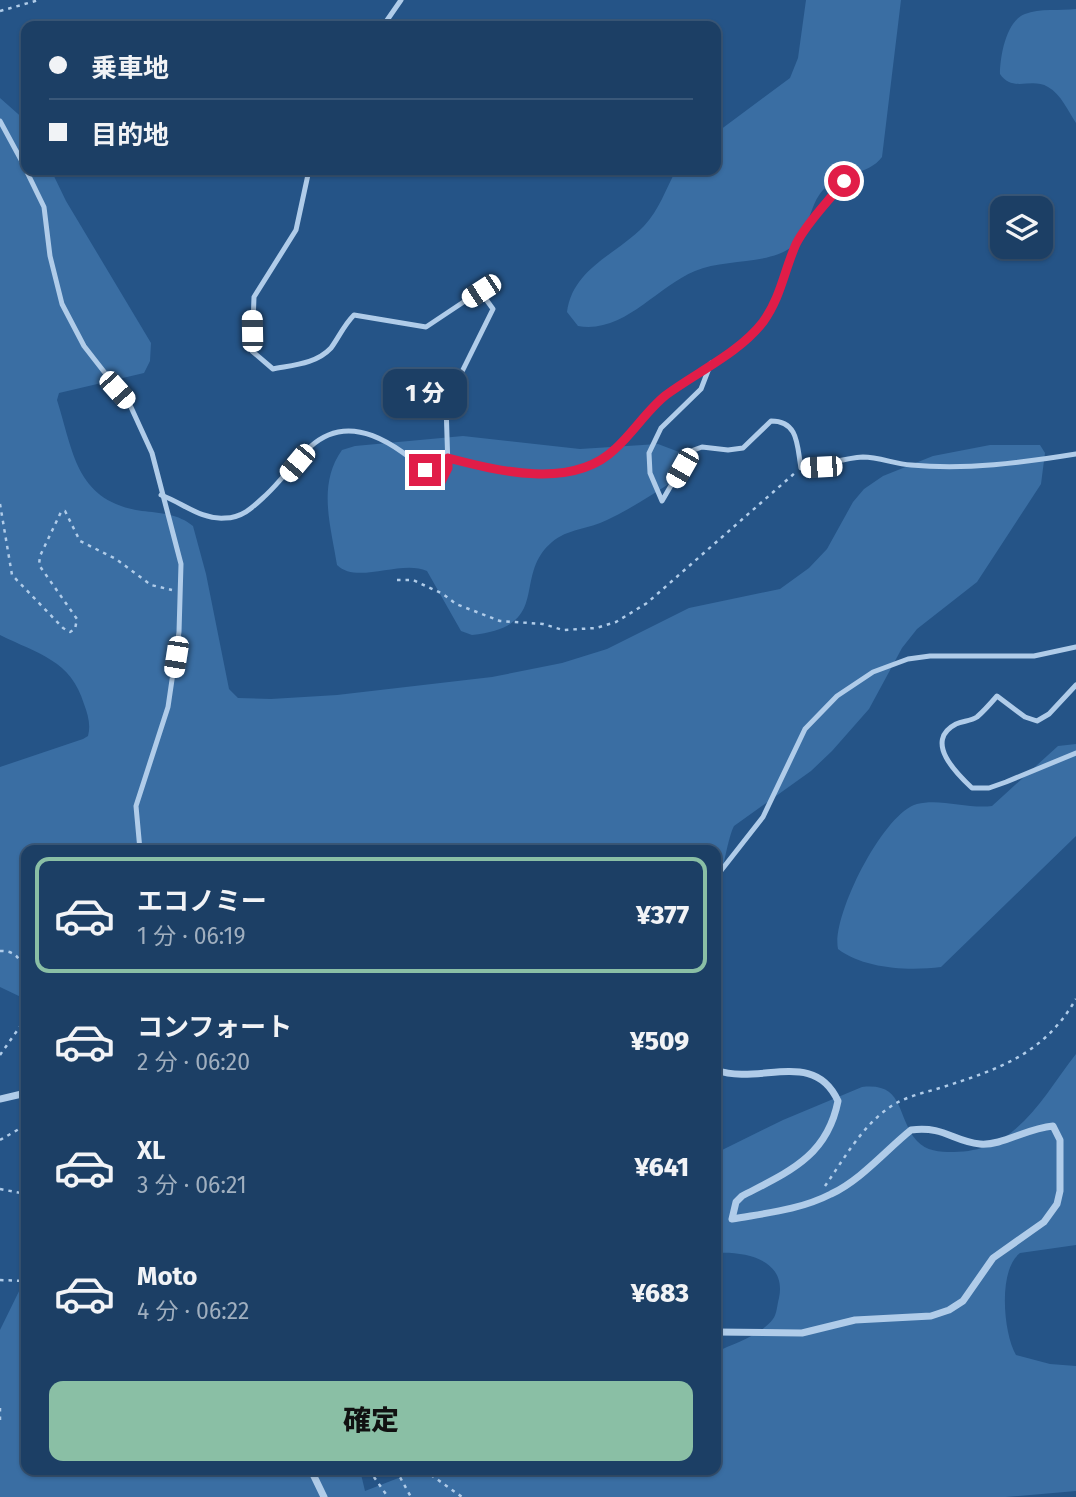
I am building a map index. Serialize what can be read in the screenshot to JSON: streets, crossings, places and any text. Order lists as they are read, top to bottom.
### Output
{
  "page": {
    "banner": ["乗車地", "目的地"],
    "bubble": "1 分",
    "list": [
      {
        "name": "エコノミー",
        "note": "1 分 · 06:19",
        "value": "¥377"
      },
      {
        "name": "コンフォート",
        "note": "2 分 · 06:20",
        "value": "¥509"
      },
      {
        "name": "XL",
        "note": "3 分 · 06:21",
        "value": "¥641"
      },
      {
        "name": "Moto",
        "note": "4 分 · 06:22",
        "value": "¥683"
      }
    ],
    "buttons": "確定"
  }
}
